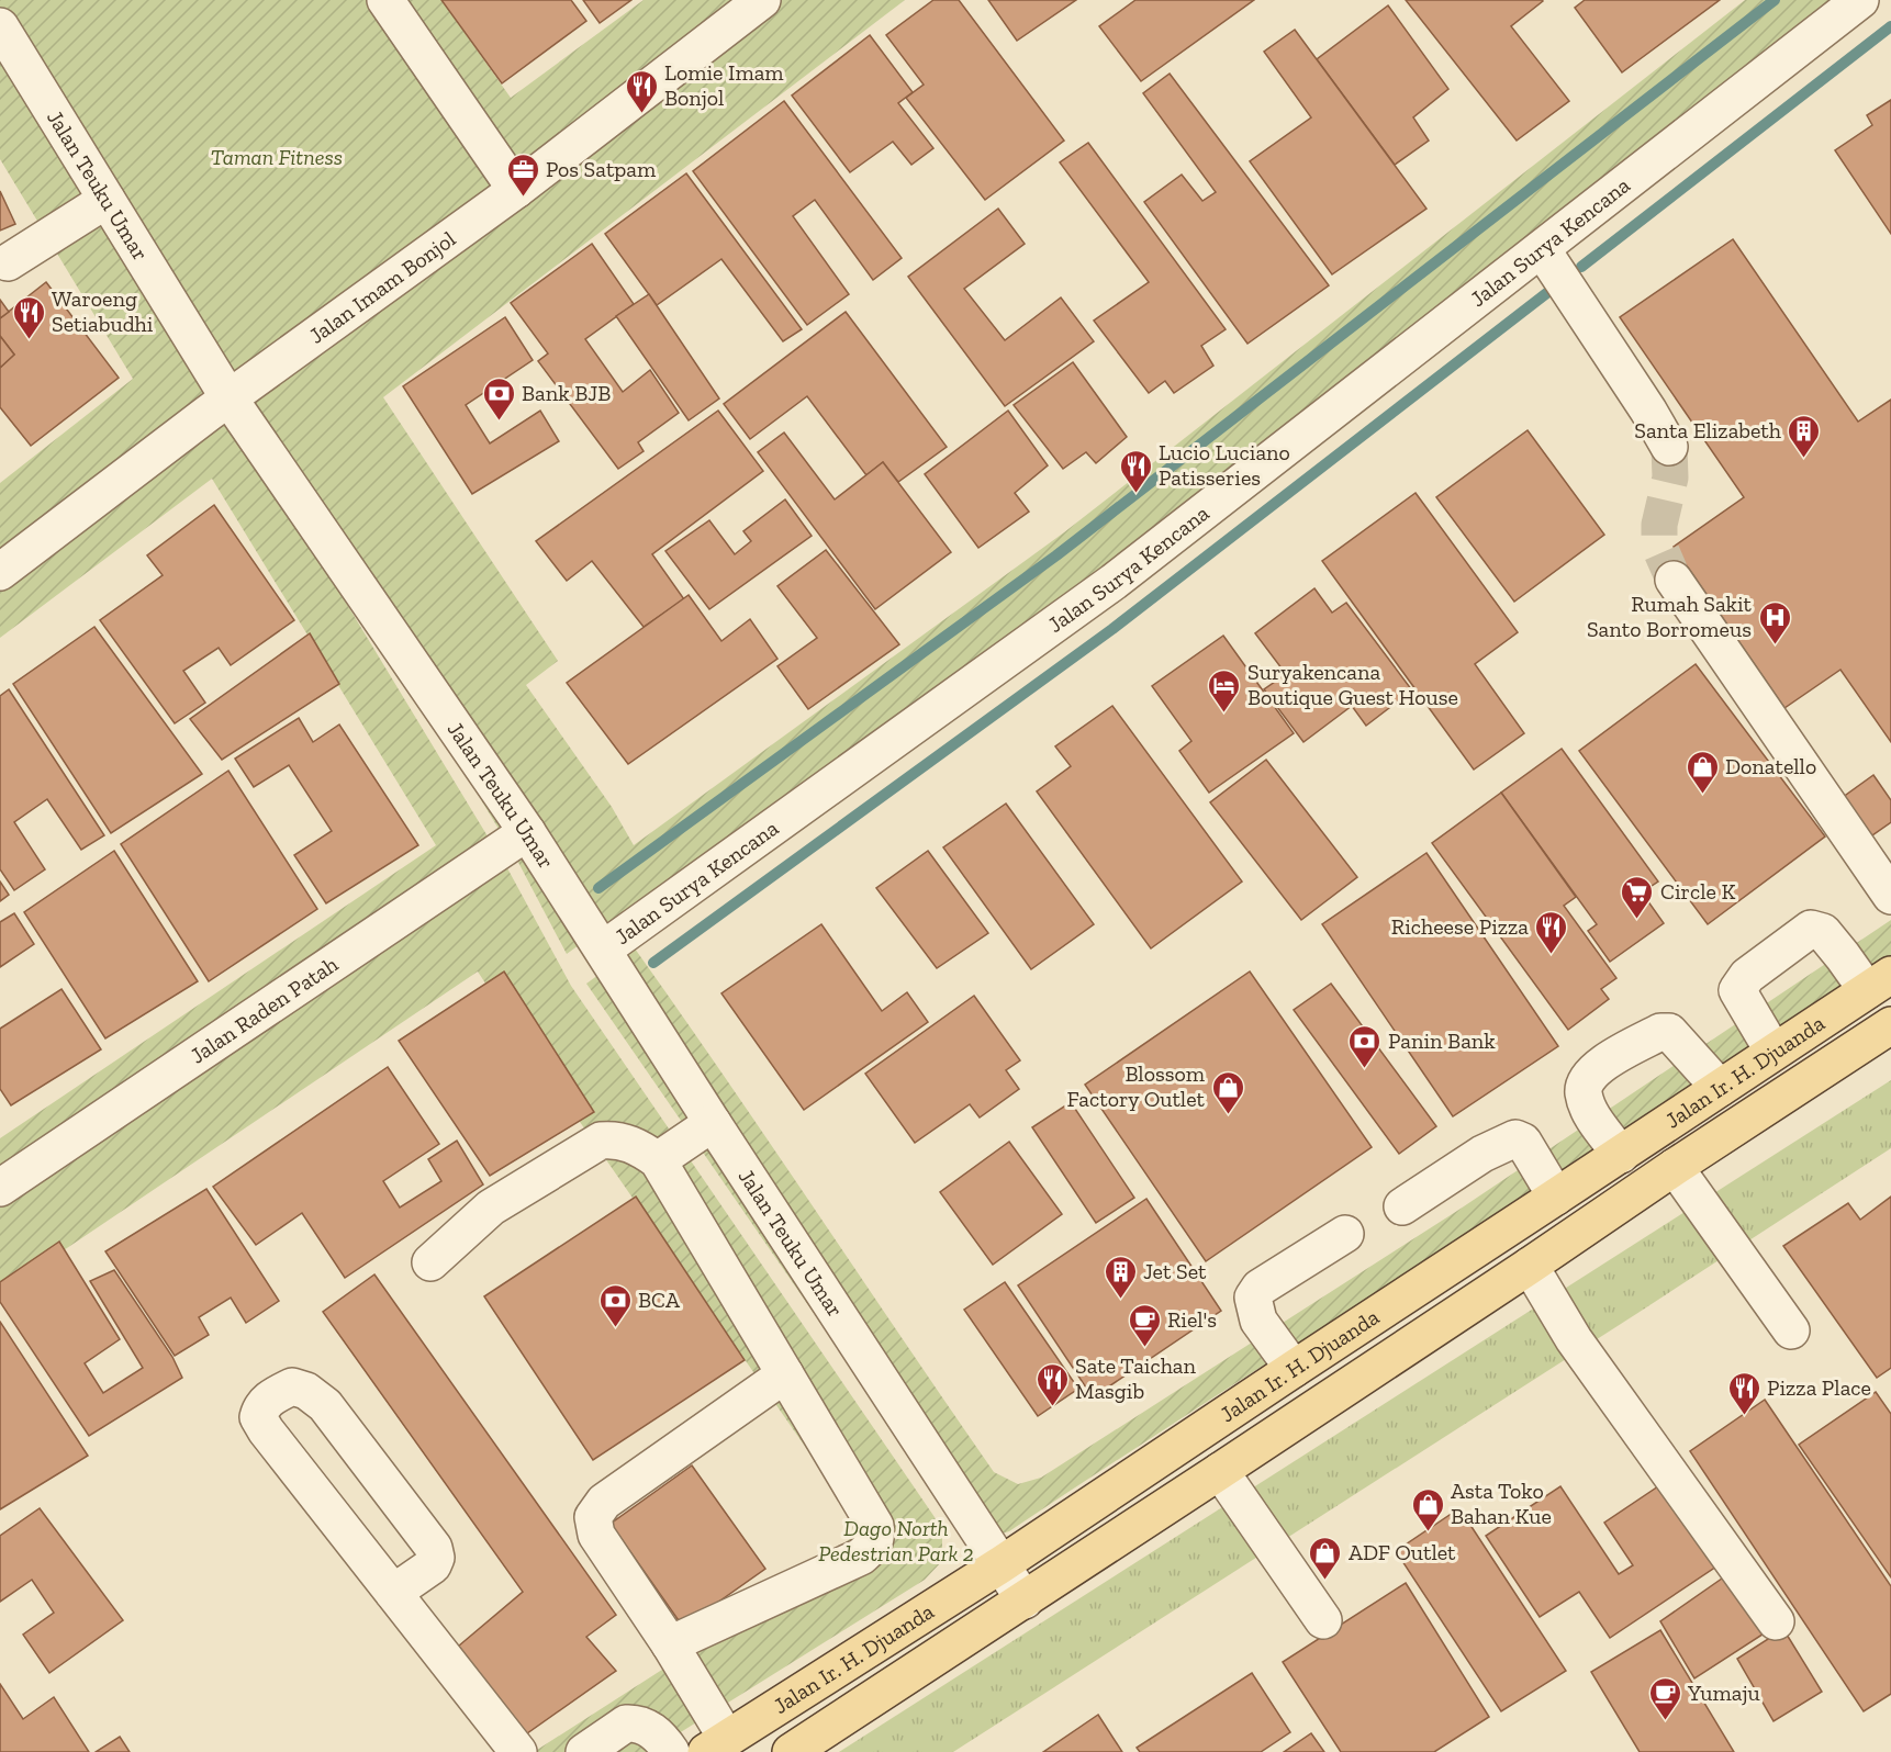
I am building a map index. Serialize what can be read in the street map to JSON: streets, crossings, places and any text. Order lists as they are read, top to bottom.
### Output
{
  "streets": {
    "main road": ["Jalan Ir. H. Djuanda"],
    "street": [
      "Jalan Teuku Umar",
      "Jalan Surya Kencana",
      "Jalan Imam Bonjol",
      "Jalan Raden Patah"
    ]
  },
  "crossings": [
    ["Jalan Teuku Umar", "Jalan Surya Kencana"],
    ["Jalan Teuku Umar", "Jalan Imam Bonjol"],
    ["Jalan Teuku Umar", "Jalan Raden Patah"],
    ["Jalan Teuku Umar", "Jalan Ir. H. Djuanda"]
  ],
  "parks": ["Taman Fitness", "Dago North Pedestrian Park 2"],
  "places": {
    "restaurant": [
      "Lomie Imam Bonjol",
      "Waroeng Setiabudhi",
      "Lucio Luciano Patisseries",
      "Richeese Pizza",
      "Sate Taichan Masgib",
      "Pizza Place"
    ],
    "office": ["Pos Satpam"],
    "bank": ["Bank BJB", "Panin Bank", "BCA"],
    "building": ["Santa Elizabeth", "Jet Set"],
    "hospital": ["Rumah Sakit Santo Borromeus"],
    "hotel": ["Suryakencana Boutique Guest House"],
    "shop": [
      "Donatello",
      "Blossom Factory Outlet",
      "Asta Toko Bahan Kue",
      "ADF Outlet"
    ],
    "supermarket": ["Circle K"],
    "cafe": ["Riel's", "Yumaju"]
  }
}
